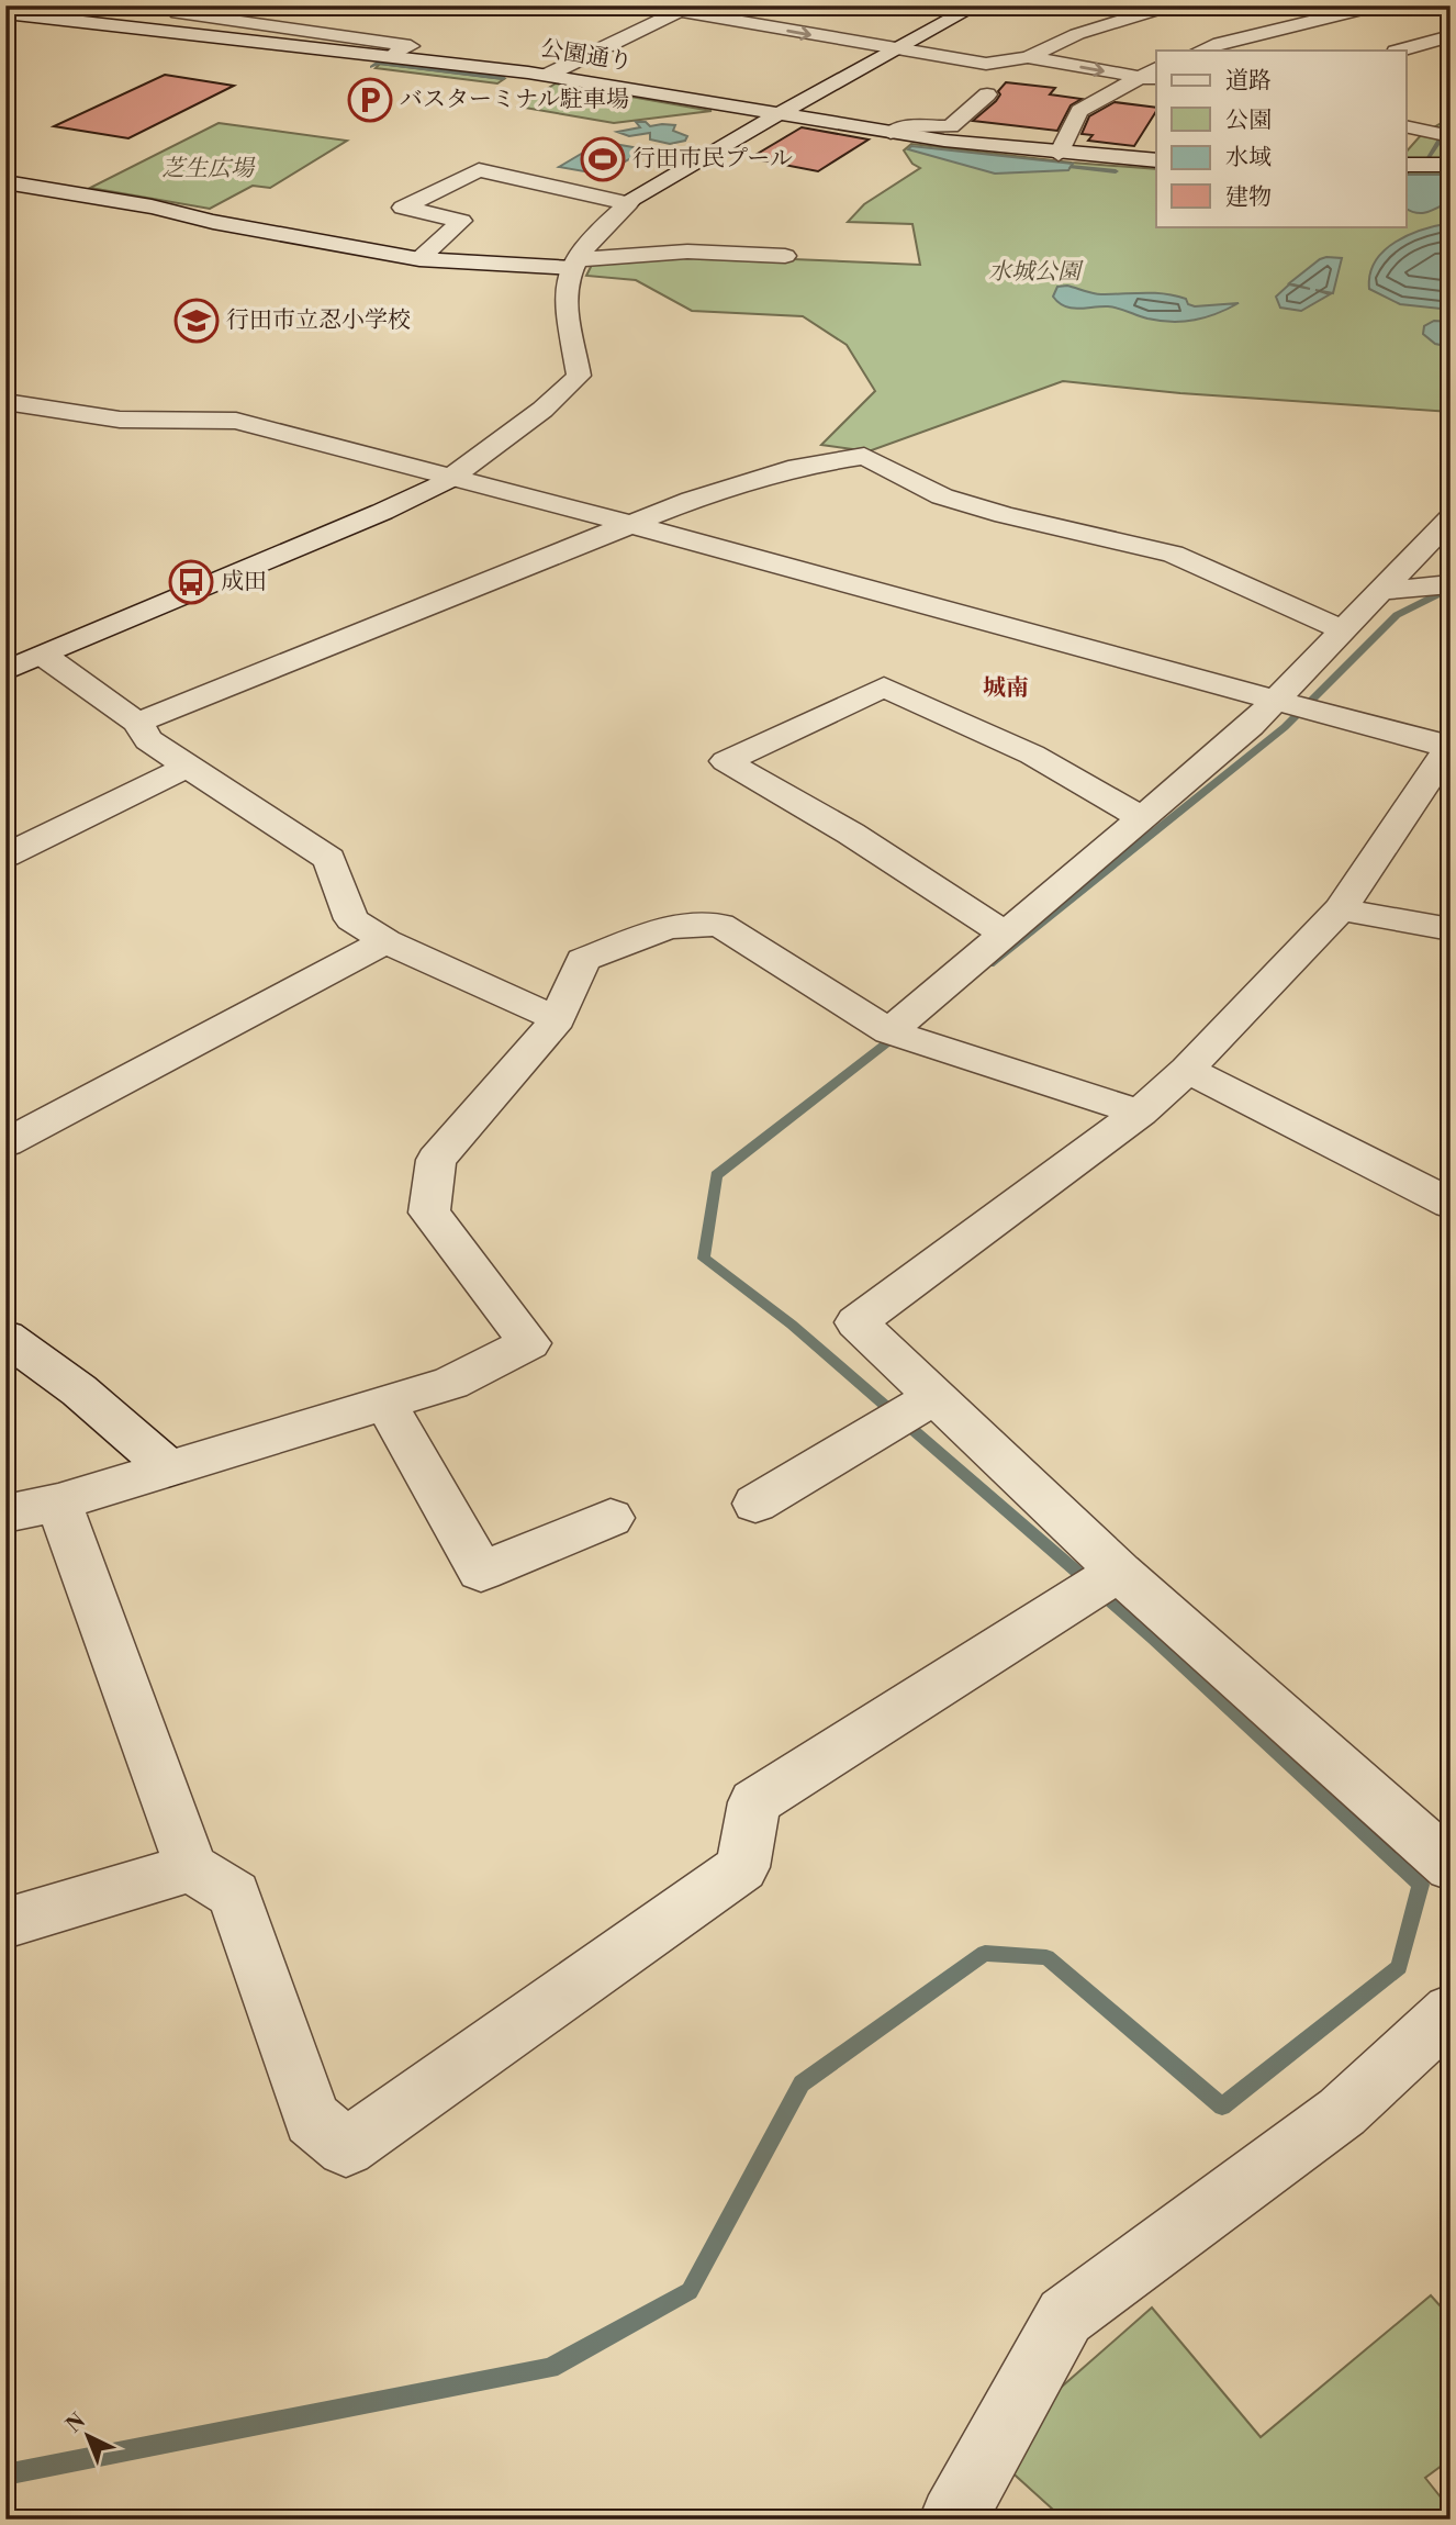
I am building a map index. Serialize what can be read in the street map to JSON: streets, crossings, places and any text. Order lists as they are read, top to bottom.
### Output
{
  "streets": {
    "street": ["公園通り"]
  },
  "districts": ["城南"],
  "parks": ["芝生広場", "水城公園"],
  "places": {
    "parking": ["バスターミナル駐車場"],
    "sports": ["行田市民プール"],
    "school or university": ["行田市立忍小学校"],
    "bus stop": ["成田"]
  },
  "legend": [
    "道路",
    "公園",
    "水域",
    "建物"
  ],
  "north": "top left"
}
